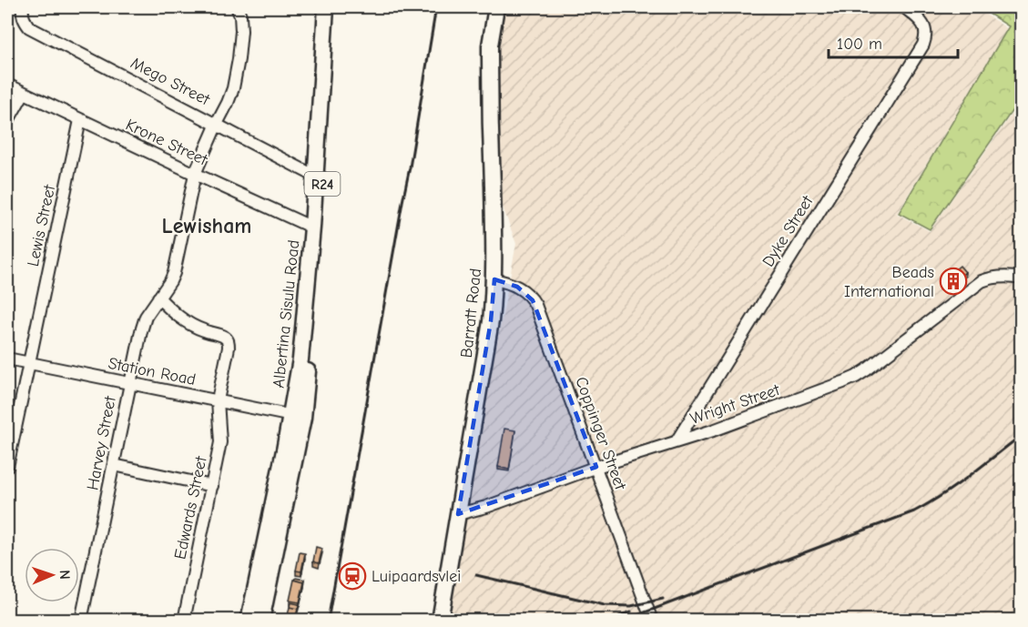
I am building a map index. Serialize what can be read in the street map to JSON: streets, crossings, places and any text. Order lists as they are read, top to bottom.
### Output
{
  "streets": {
    "main road": ["R24", "Barratt Road", "Albertina Sisulu Road"],
    "street": [
      "Mego Street",
      "Krone Street",
      "Lewis Street",
      "Dyke Street",
      "Station Road",
      "Wright Street",
      "Coppinger Street",
      "Harvey Street",
      "Edwards Street"
    ]
  },
  "crossings": [
    ["Mego Street", "Albertina Sisulu Road"],
    ["Mego Street", "Harvey Street"],
    ["Krone Street", "Lewis Street"],
    ["Krone Street", "Albertina Sisulu Road"],
    ["Krone Street", "Harvey Street"],
    ["Lewis Street", "Station Road"],
    ["Dyke Street", "Wright Street"],
    ["Barratt Road", "Wright Street"],
    ["Barratt Road", "Coppinger Street"],
    ["Albertina Sisulu Road", "Station Road"],
    ["Station Road", "Harvey Street"],
    ["Station Road", "Edwards Street"],
    ["Wright Street", "Coppinger Street"],
    ["Harvey Street", "Edwards Street"]
  ],
  "districts": ["Lewisham"],
  "places": {
    "building": ["Beads International"],
    "station": ["Luipaardsvlei"]
  },
  "scale_bar": "100 m",
  "north": "right"
}
